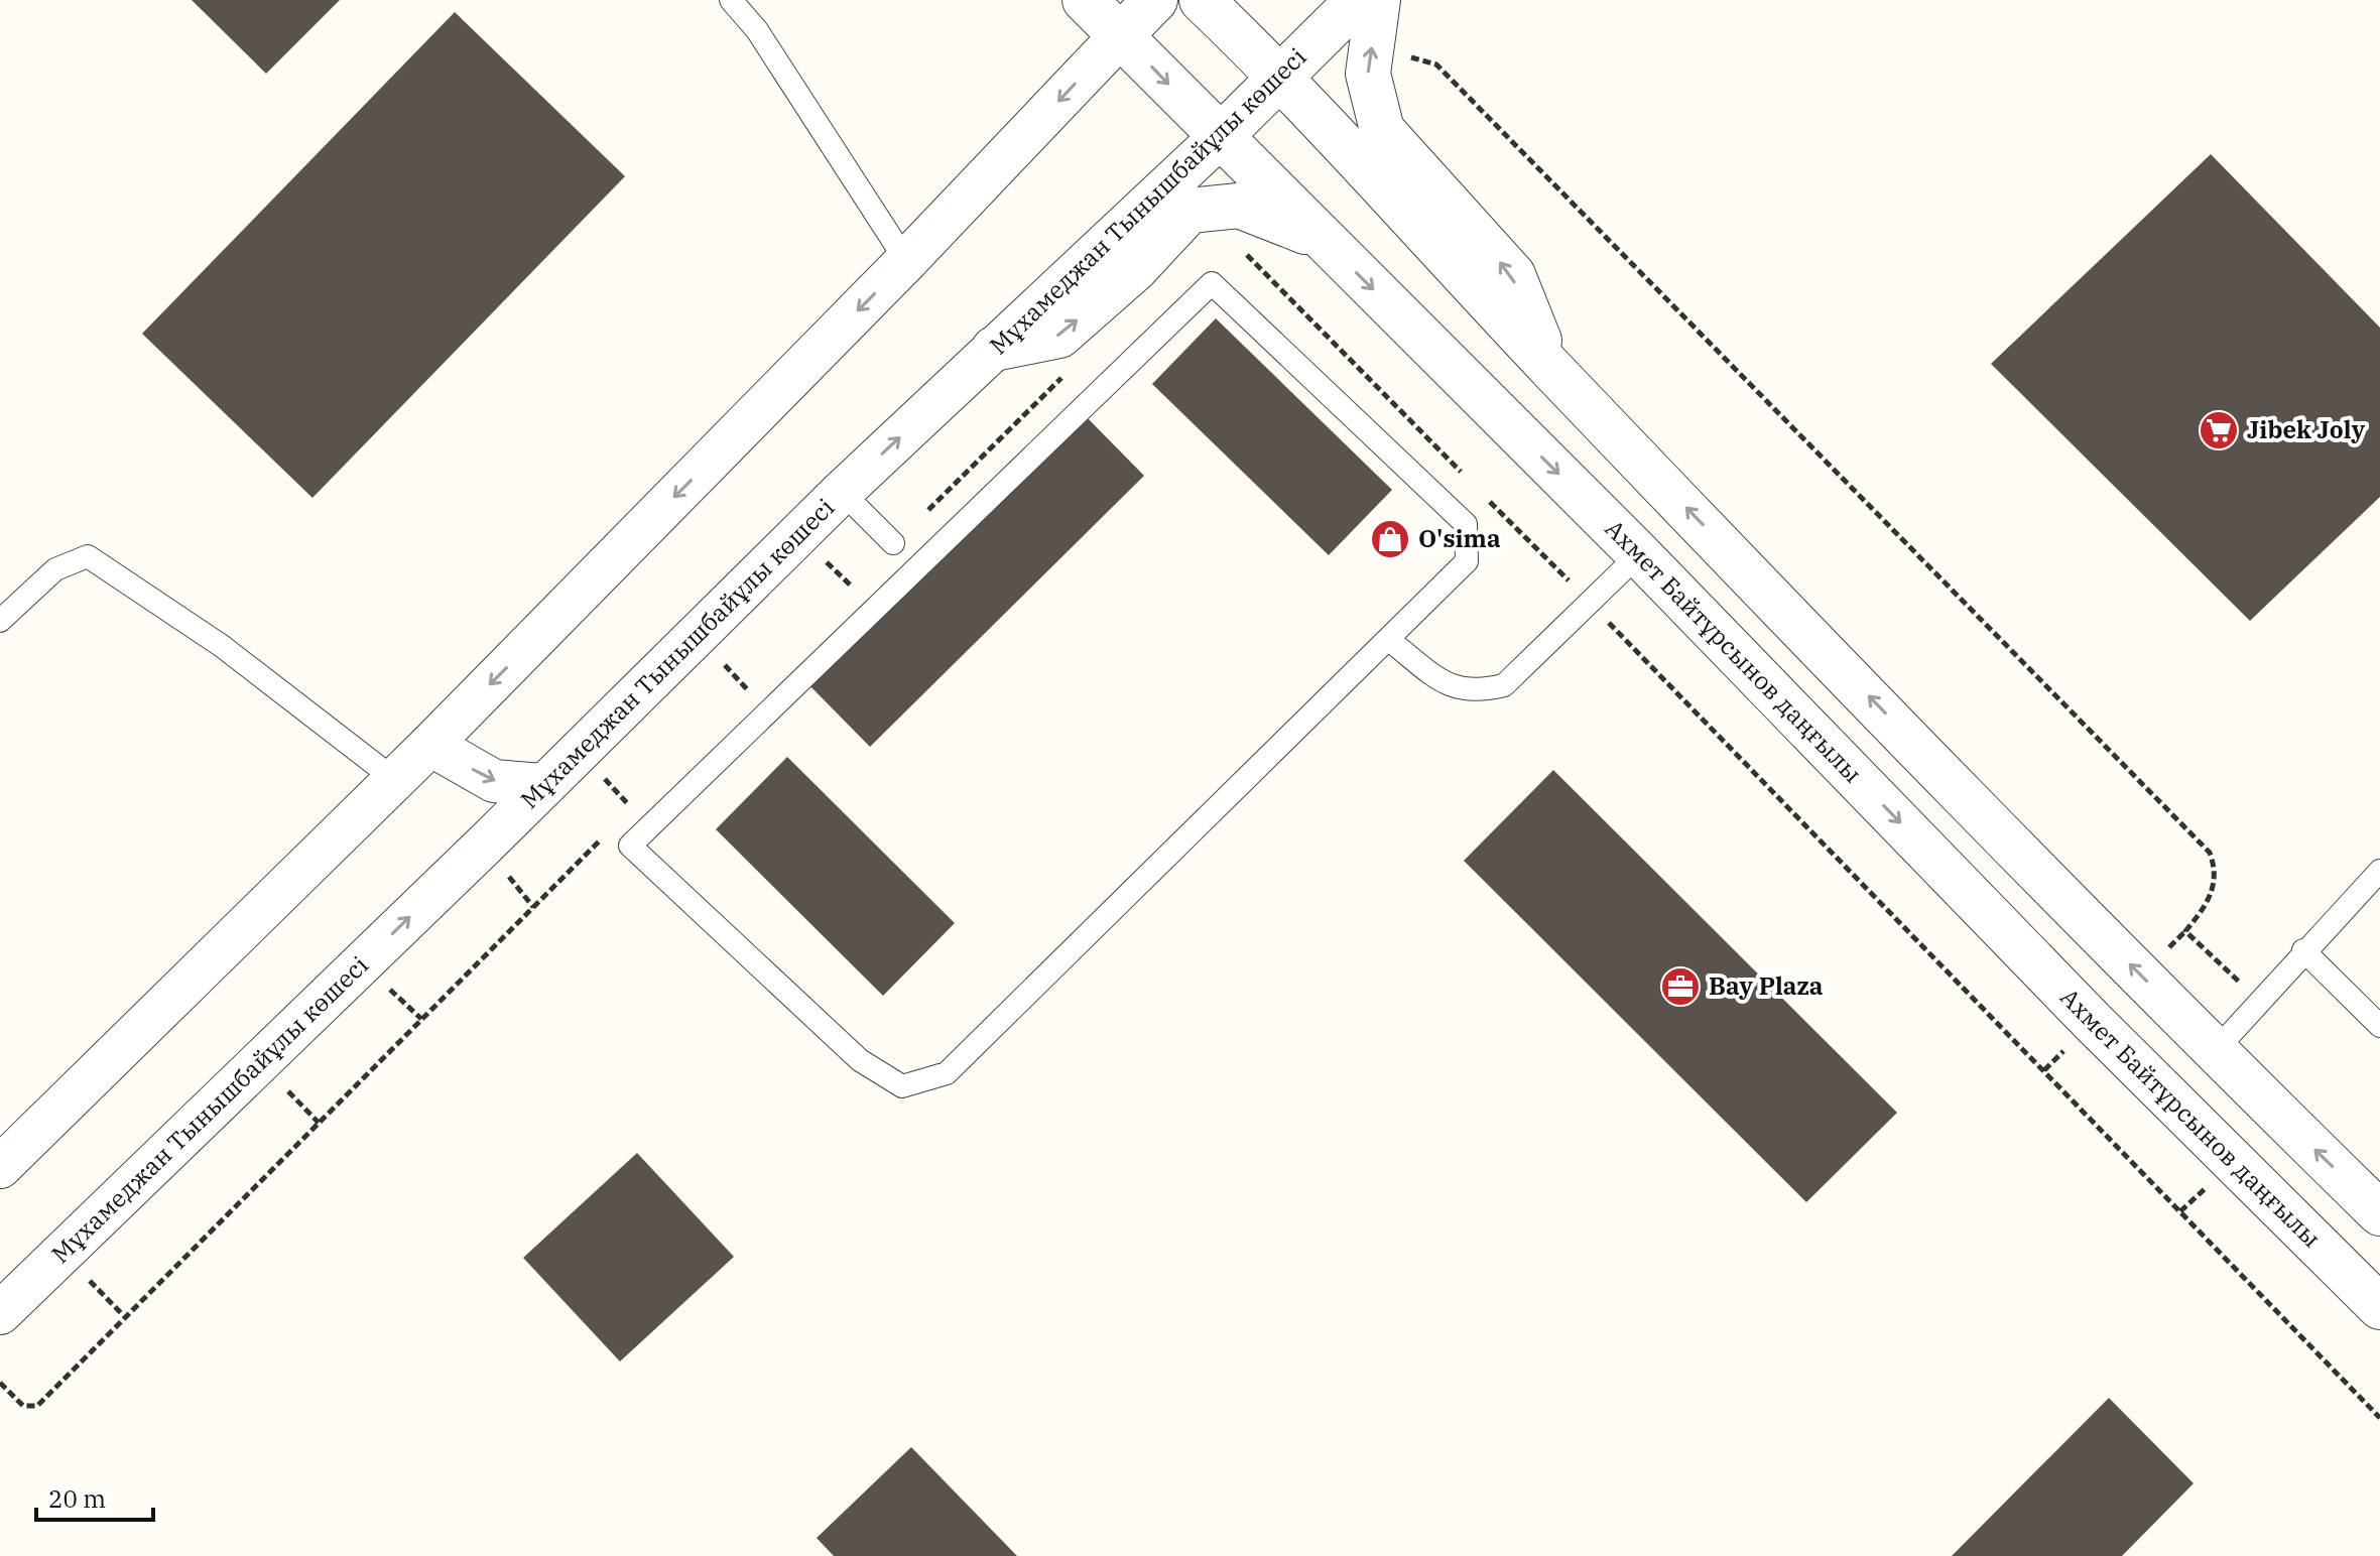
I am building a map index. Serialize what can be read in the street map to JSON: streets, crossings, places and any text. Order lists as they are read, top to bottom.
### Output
{
  "streets": {
    "street": ["Мұхамеджан Тынышбайұлы көшесі", "Ахмет Байтұрсынов даңғылы"]
  },
  "crossings": [
    ["Мұхамеджан Тынышбайұлы көшесі", "Ахмет Байтұрсынов даңғылы"]
  ],
  "places": {
    "supermarket": ["Jibek Joly"],
    "shop": ["O'sima"],
    "office": ["Bay Plaza"]
  },
  "scale_bar": "20 m"
}
